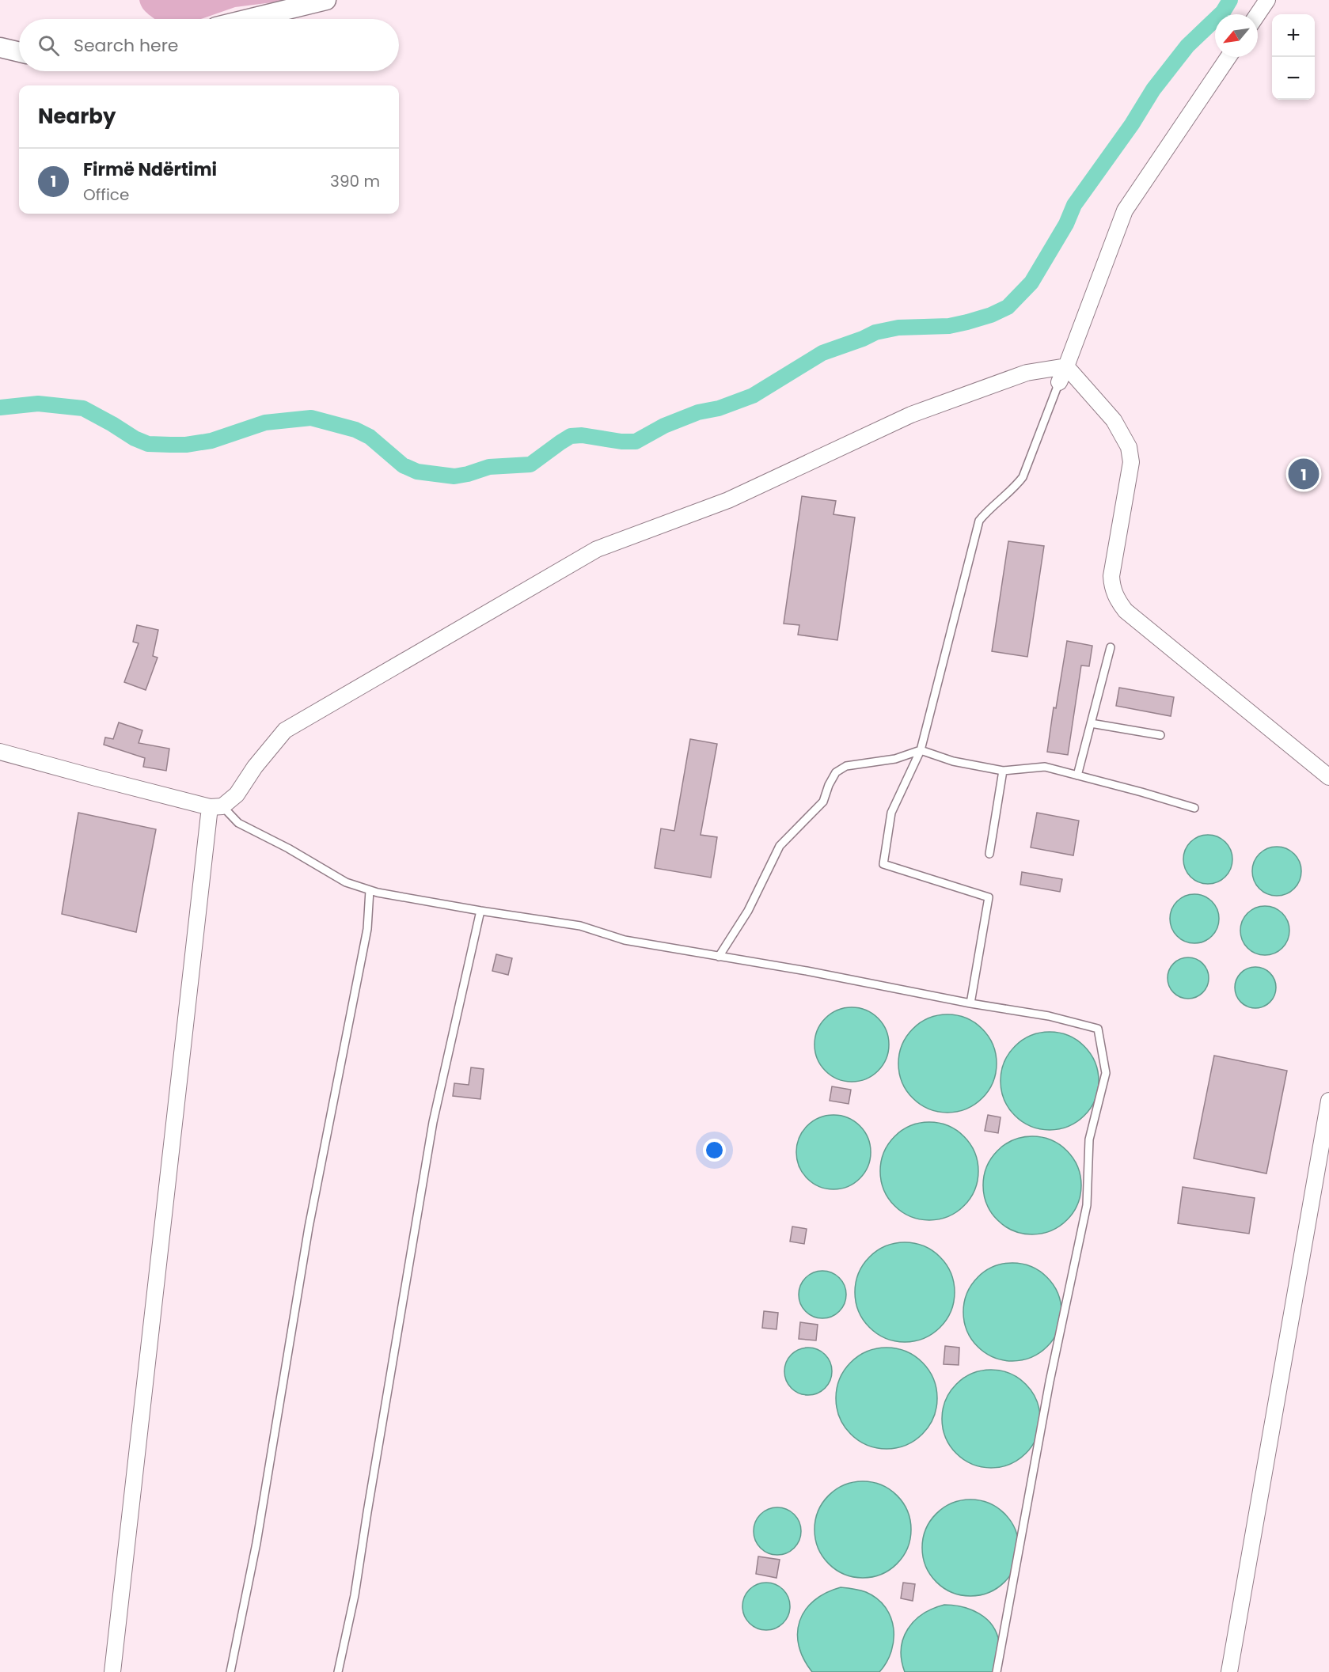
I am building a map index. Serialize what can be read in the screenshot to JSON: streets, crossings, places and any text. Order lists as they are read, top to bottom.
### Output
{
  "north": "bottom left",
  "page": {
    "map_buttons": ["+", "−"],
    "search": "Search here",
    "heading": "Nearby",
    "list": [
      {
        "mark": "1",
        "name": "Firmë Ndërtimi",
        "note": "Office",
        "value": "390 m"
      }
    ],
    "pins": "1"
  }
}
